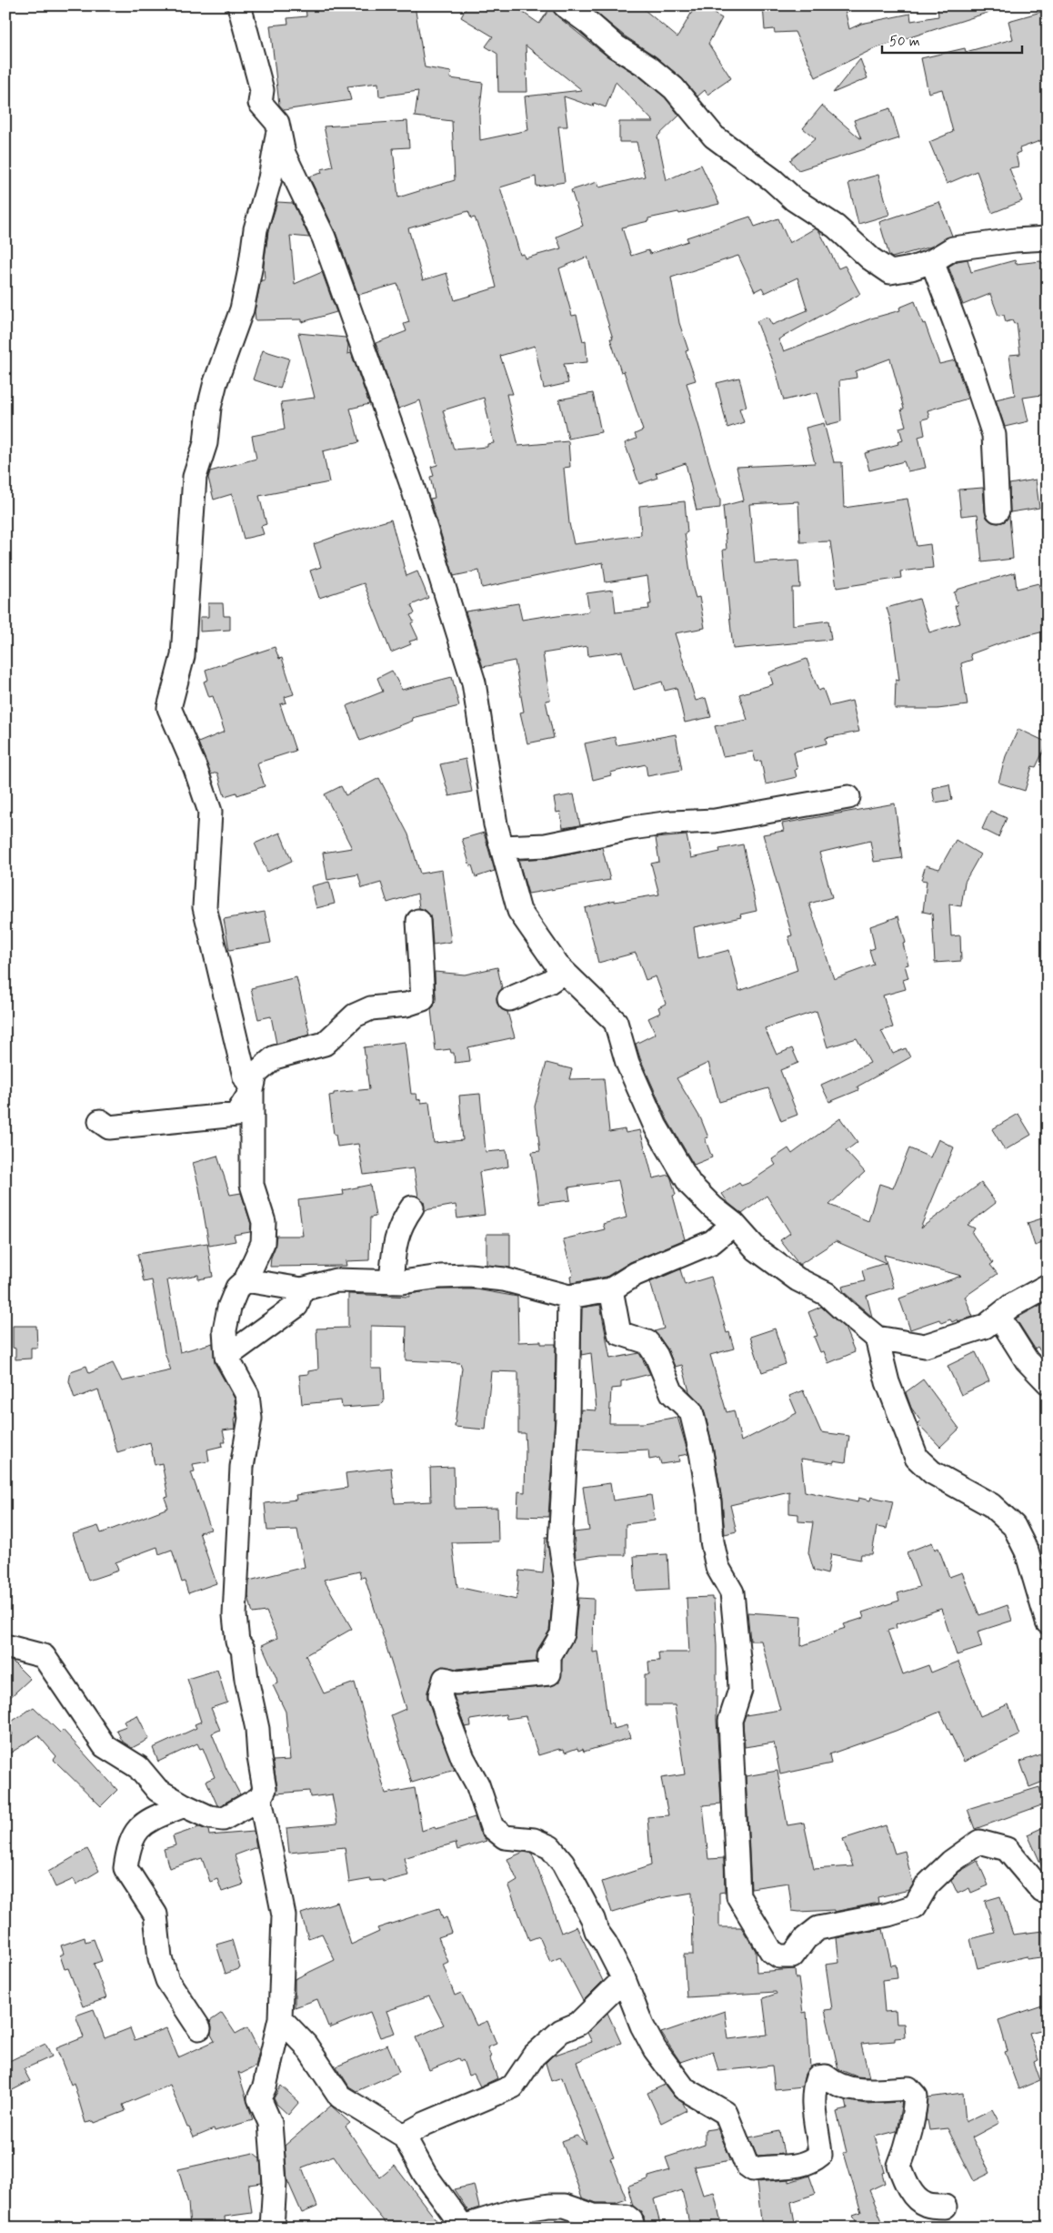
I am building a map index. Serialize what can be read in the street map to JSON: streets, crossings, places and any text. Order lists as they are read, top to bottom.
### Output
{
  "scale_bar": "50 m"
}
